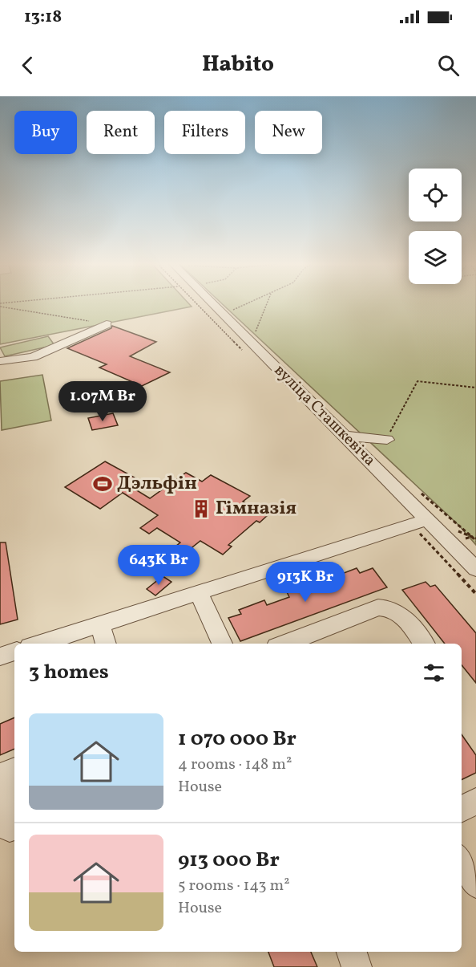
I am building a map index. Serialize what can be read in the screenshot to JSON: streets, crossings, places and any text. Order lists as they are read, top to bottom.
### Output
{
  "streets": {
    "street": ["вуліца Сташкевіча"]
  },
  "places": {
    "sports": ["Дэльфін"],
    "building": ["Гімназія"]
  },
  "page": {
    "status": "13:18",
    "header": "Habito",
    "chip": [
      "Buy",
      "Rent",
      "Filters",
      "New"
    ],
    "price": ["1.07M Br", "643K Br", "913K Br"],
    "heading": "3 homes",
    "list": [
      {
        "name": "1 070 000 Br",
        "note": "4 rooms · 148 m² · House"
      },
      {
        "name": "913 000 Br",
        "note": "5 rooms · 143 m² · House"
      }
    ]
  }
}
